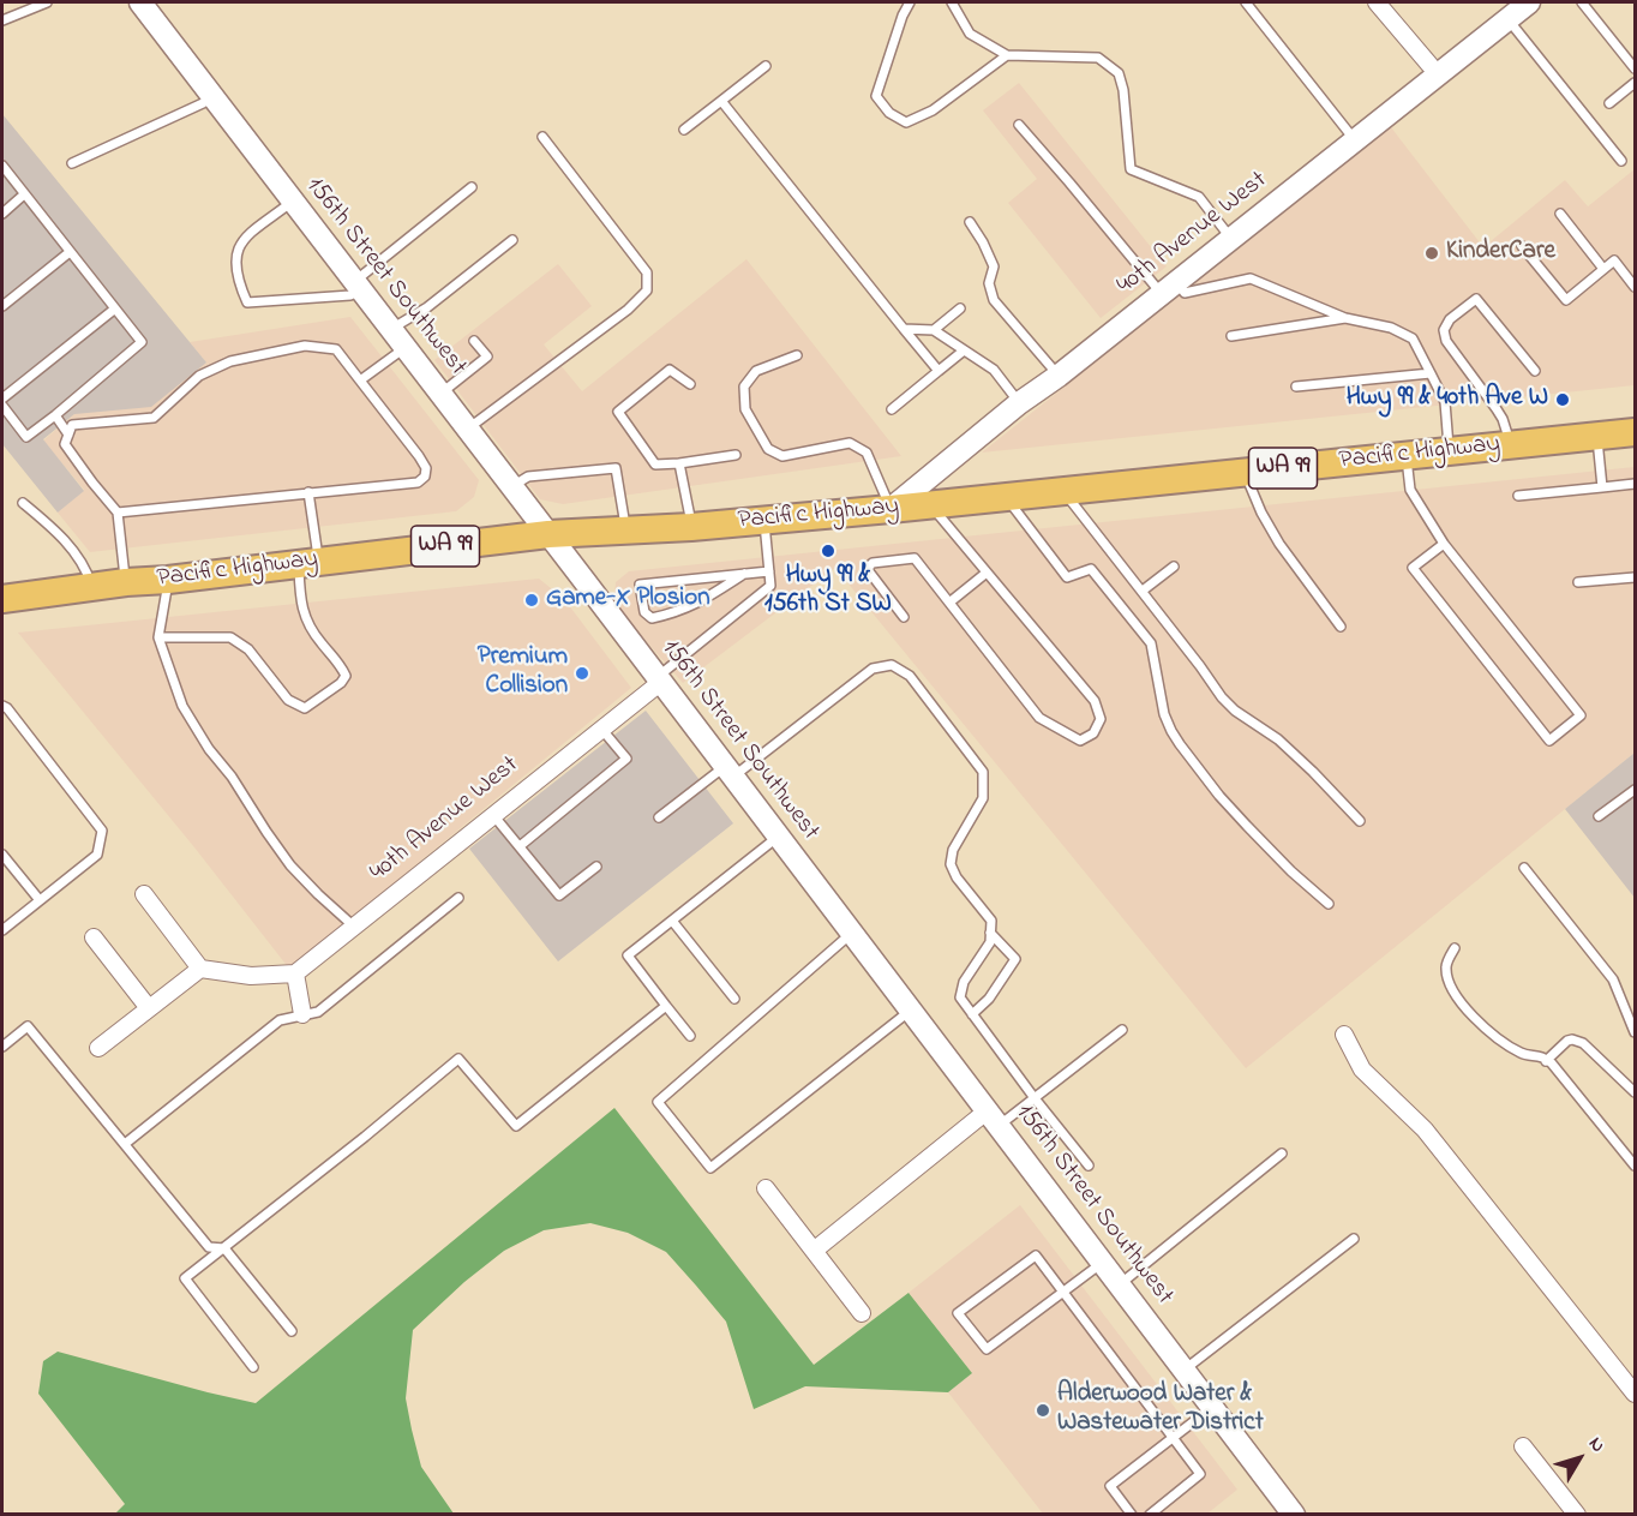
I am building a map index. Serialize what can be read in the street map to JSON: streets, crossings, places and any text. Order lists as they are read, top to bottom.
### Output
{
  "streets": {
    "highway": ["Pacific Highway", "WA 99"],
    "street": ["40th Avenue West", "156th Street Southwest"]
  },
  "crossings": [
    ["40th Avenue West", "156th Street Southwest"],
    ["40th Avenue West", "Pacific Highway"],
    ["156th Street Southwest", "Pacific Highway"]
  ],
  "places": [
    "KinderCare",
    "Hwy 99 & 40th Ave W",
    "Hwy 99 & 156th St SW",
    "Game-X Plosion",
    "Premium Collision",
    "Alderwood Water & Wastewater District"
  ],
  "north": "top right"
}
